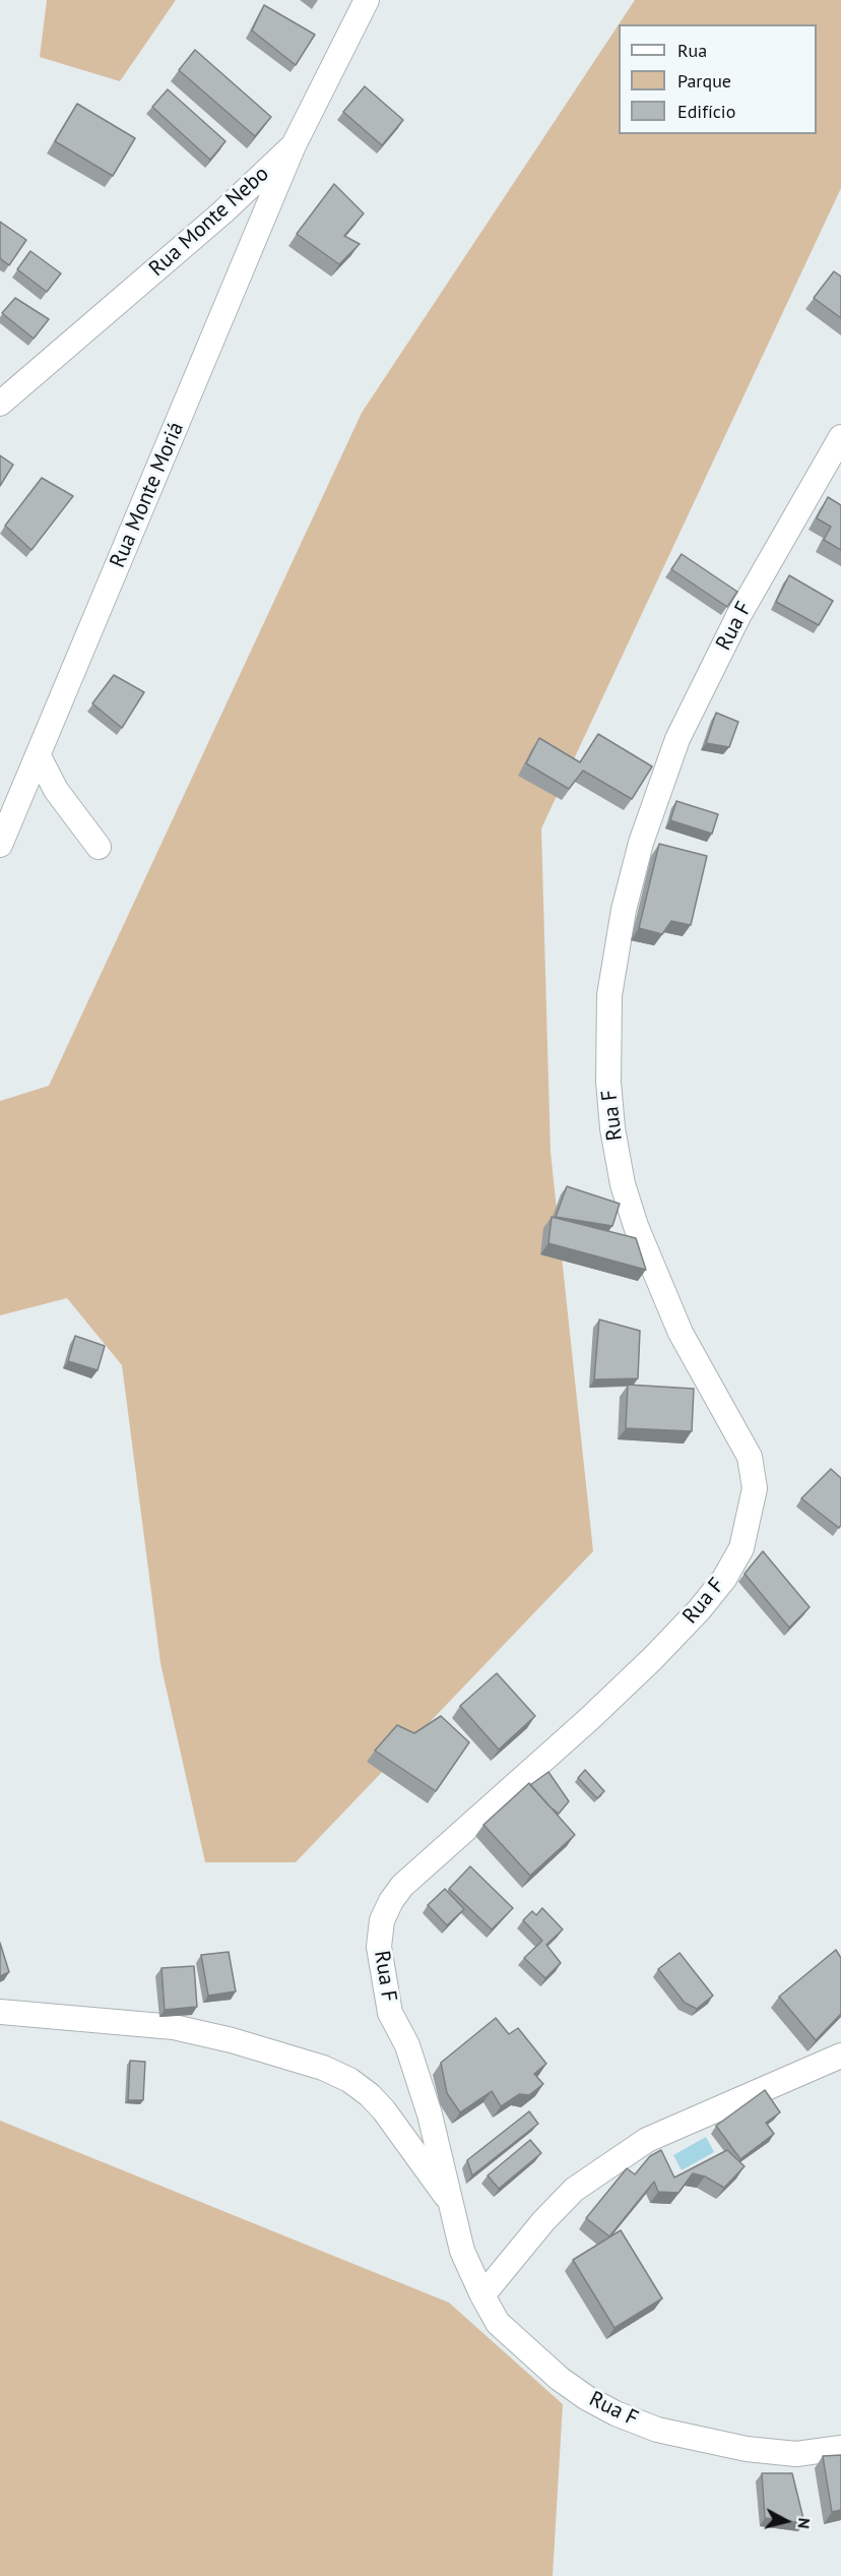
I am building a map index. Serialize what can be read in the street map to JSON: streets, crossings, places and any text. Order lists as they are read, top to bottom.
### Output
{
  "streets": {
    "street": ["Rua Monte Nebo", "Rua Monte Moriá", "Rua F"]
  },
  "crossings": [
    ["Rua Monte Nebo", "Rua Monte Moriá"]
  ],
  "legend": ["Rua", "Parque", "Edifício"],
  "north": "right"
}
